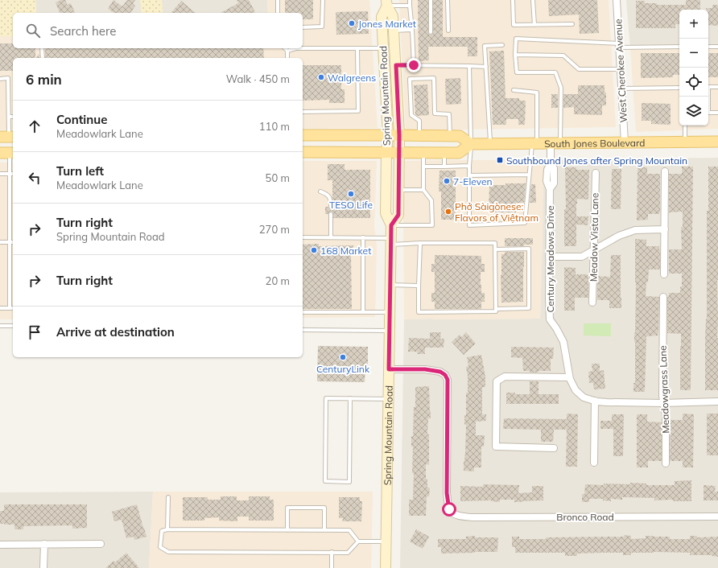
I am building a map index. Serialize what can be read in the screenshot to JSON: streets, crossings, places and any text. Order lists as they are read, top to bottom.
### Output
{
  "streets": {
    "main road": ["Spring Mountain Road", "South Jones Boulevard"],
    "street": [
      "West Cherokee Avenue",
      "Meadow Vista Lane",
      "Century Meadows Drive",
      "Meadowgrass Lane",
      "Bronco Road"
    ]
  },
  "crossings": [
    ["West Cherokee Avenue", "South Jones Boulevard"],
    ["Spring Mountain Road", "Bronco Road"],
    ["South Jones Boulevard", "Century Meadows Drive"],
    ["Century Meadows Drive", "Meadowgrass Lane"]
  ],
  "places": {
    "other": [
      "Jones Market",
      "Walgreens",
      "7-Eleven",
      "TESO Life",
      "Phở Sàigònese: Flavors of Việtnam",
      "168 Market",
      "CenturyLink"
    ],
    "transit": ["Southbound Jones after Spring Mountain"]
  },
  "page": {
    "map_buttons": ["+", "−"],
    "search": "Search here",
    "heading": ["6 min", "Walk · 450 m"],
    "list": [
      ["Continue", "Meadowlark Lane", "110 m"],
      ["Turn left", "Meadowlark Lane", "50 m"],
      ["Turn right", "Spring Mountain Road", "270 m"],
      ["Turn right", "20 m"],
      "Arrive at destination"
    ]
  }
}
